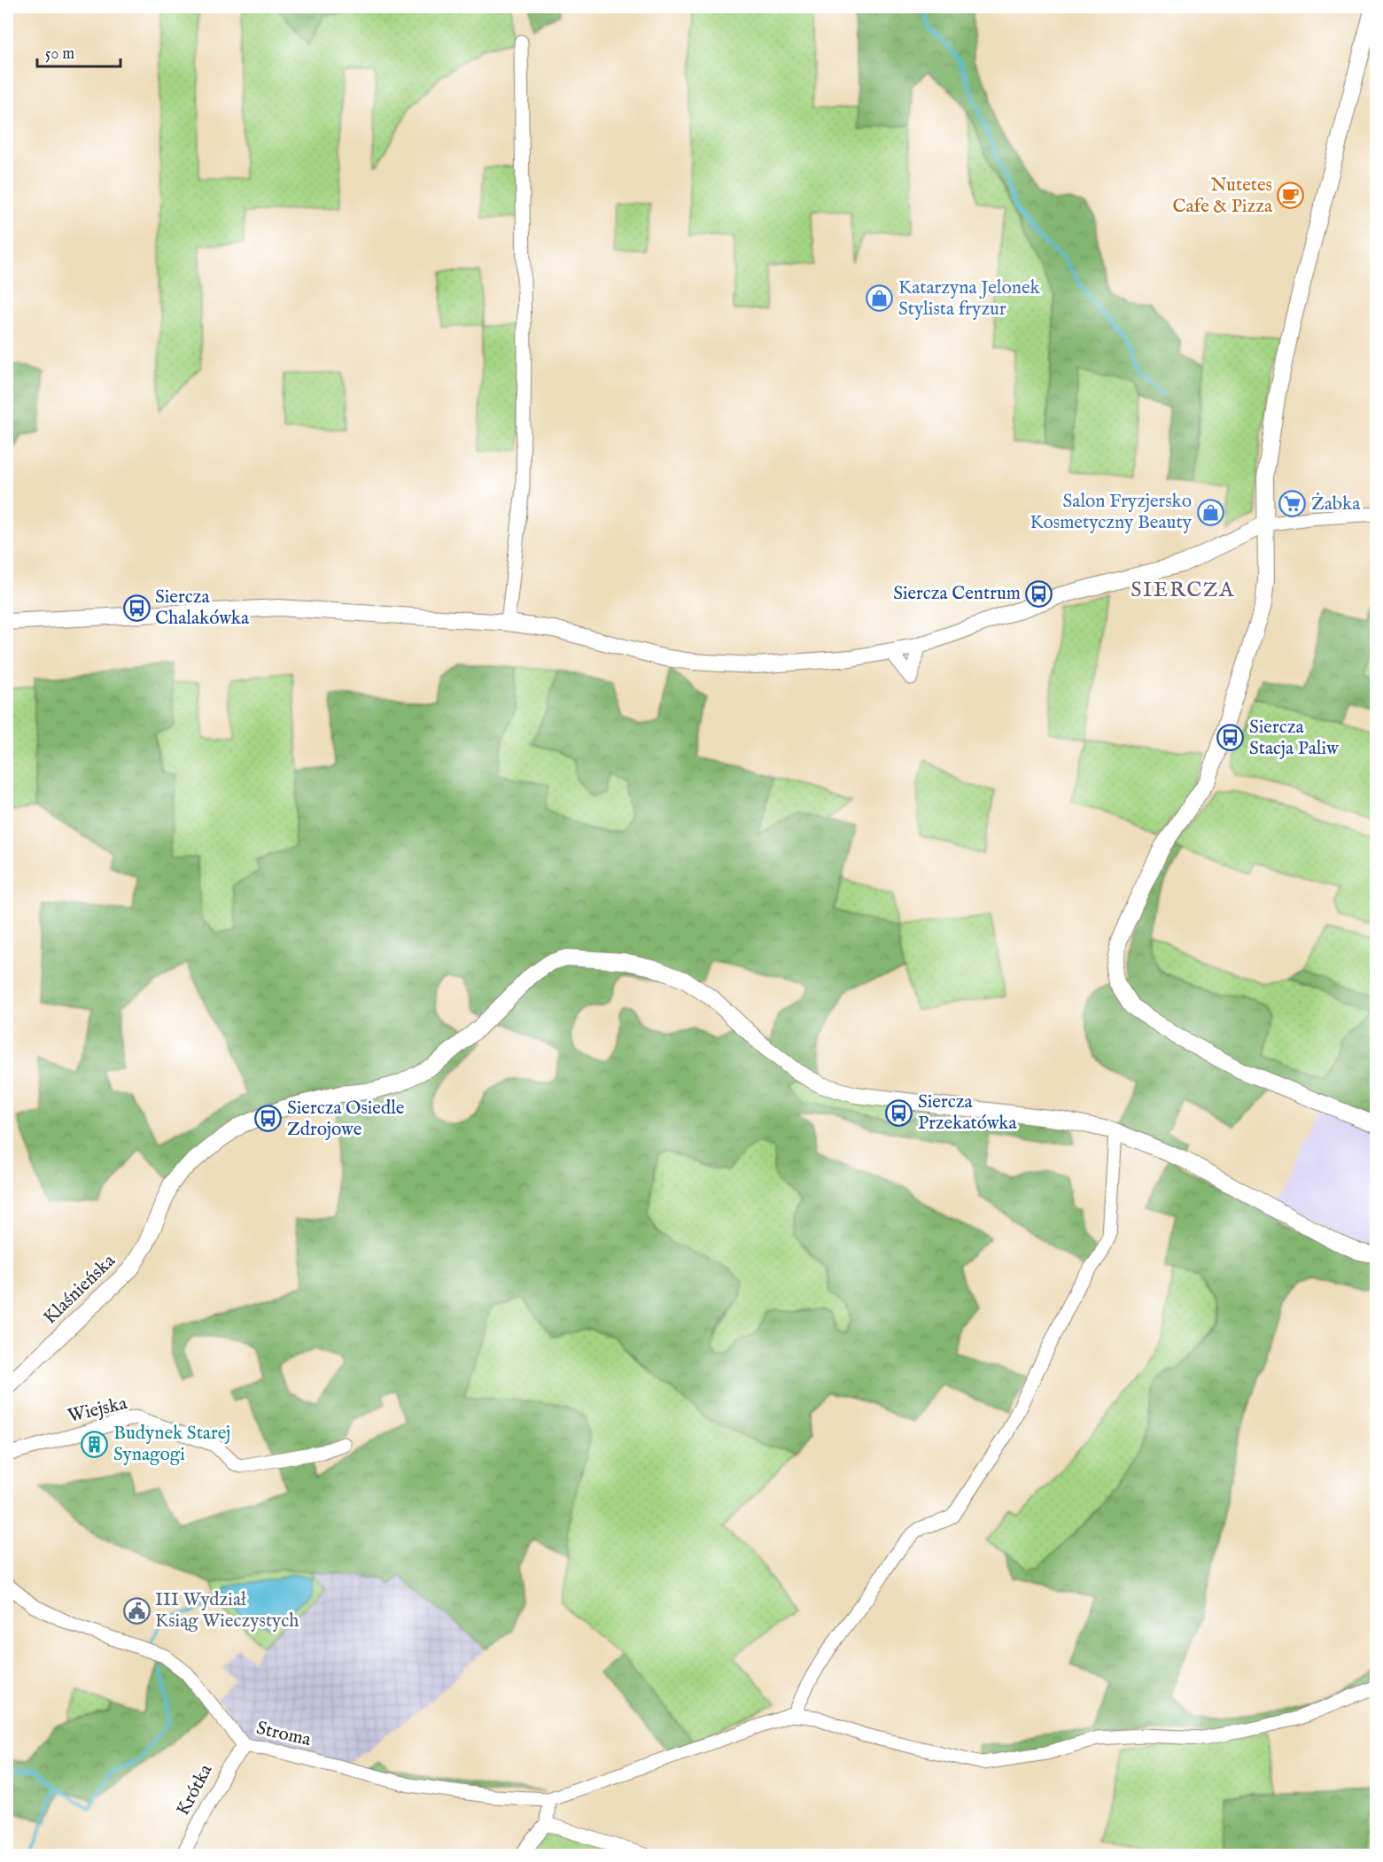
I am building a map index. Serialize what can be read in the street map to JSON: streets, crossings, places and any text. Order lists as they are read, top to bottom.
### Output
{
  "streets": {
    "street": [
      "Klaśnieńska",
      "Wiejska",
      "Stroma",
      "Krótka"
    ]
  },
  "crossings": [
    ["Stroma", "Krótka"]
  ],
  "districts": ["SIERCZA"],
  "places": {
    "cafe": ["Nutetes Cafe & Pizza"],
    "shop": ["Katarzyna Jelonek Stylista fryzur", "Salon Fryzjersko Kosmetyczny Beauty"],
    "supermarket": ["Żabka"],
    "bus stop": [
      "Siercza Centrum",
      "Siercza Chalakówka",
      "Siercza Stacja Paliw",
      "Siercza Przekatówka",
      "Siercza Osiedle Zdrojowe"
    ],
    "building": ["Budynek Starej Synagogi"],
    "public building": ["III Wydział Ksiąg Wieczystych"]
  },
  "scale_bar": "50 m"
}
